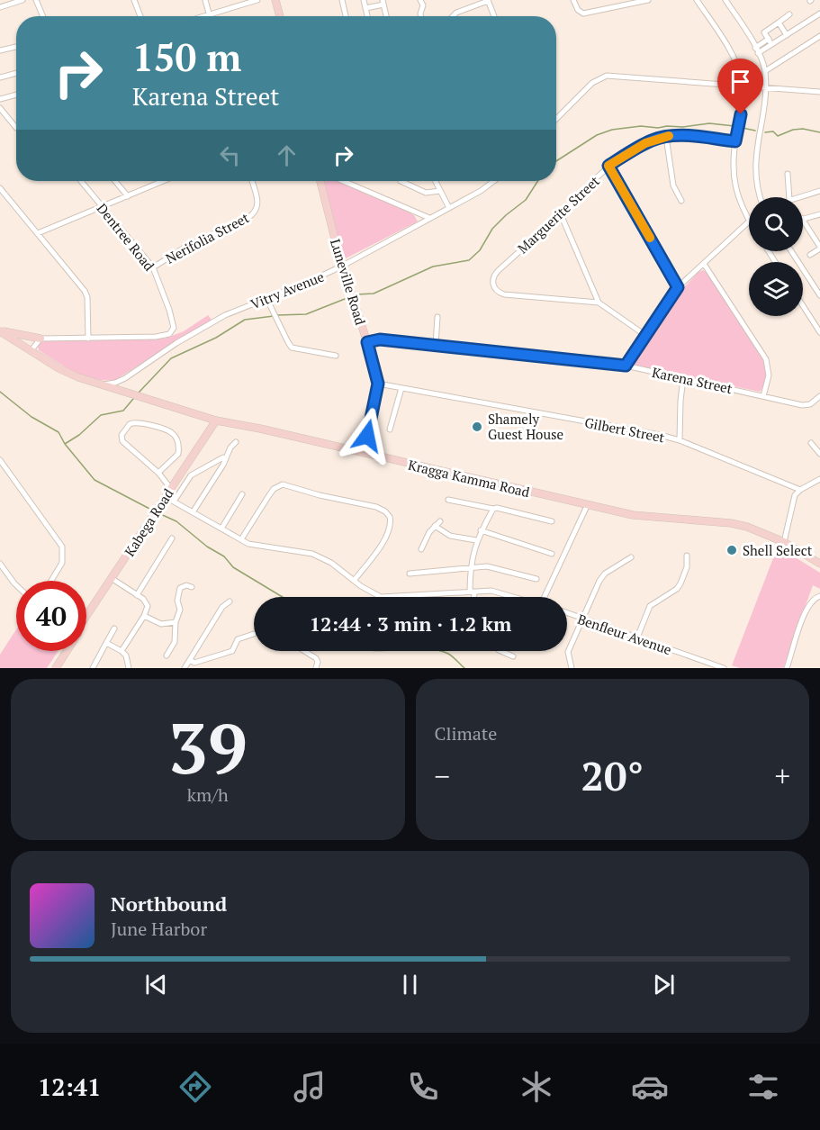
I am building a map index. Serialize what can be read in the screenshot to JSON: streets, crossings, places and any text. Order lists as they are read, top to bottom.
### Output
{
  "streets": {
    "main road": ["Luneville Road", "Kragga Kamma Road", "Kabega Road"],
    "street": [
      "Marguerite Street",
      "Dentree Road",
      "Nerifolia Street",
      "Vitry Avenue",
      "Karena Street",
      "Gilbert Street",
      "Benfleur Avenue"
    ]
  },
  "crossings": [
    ["Dentree Road", "Nerifolia Street"],
    ["Luneville Road", "Vitry Avenue"],
    ["Luneville Road", "Karena Street"],
    ["Luneville Road", "Gilbert Street"],
    ["Luneville Road", "Kragga Kamma Road"],
    ["Vitry Avenue", "Kragga Kamma Road"],
    ["Kragga Kamma Road", "Kabega Road"]
  ],
  "places": ["Shamely Guest House", "Shell Select"],
  "page": {
    "turn": ["150 m", "Karena Street"],
    "limit": "40",
    "trip": "12:44 · 3 min · 1.2 km",
    "tile": [
      ["39", "km/h"],
      "Climate"
    ],
    "heat": ["−", "20°", "+"],
    "song": ["Northbound", "June Harbor"],
    "tabs": "12:41"
  }
}
